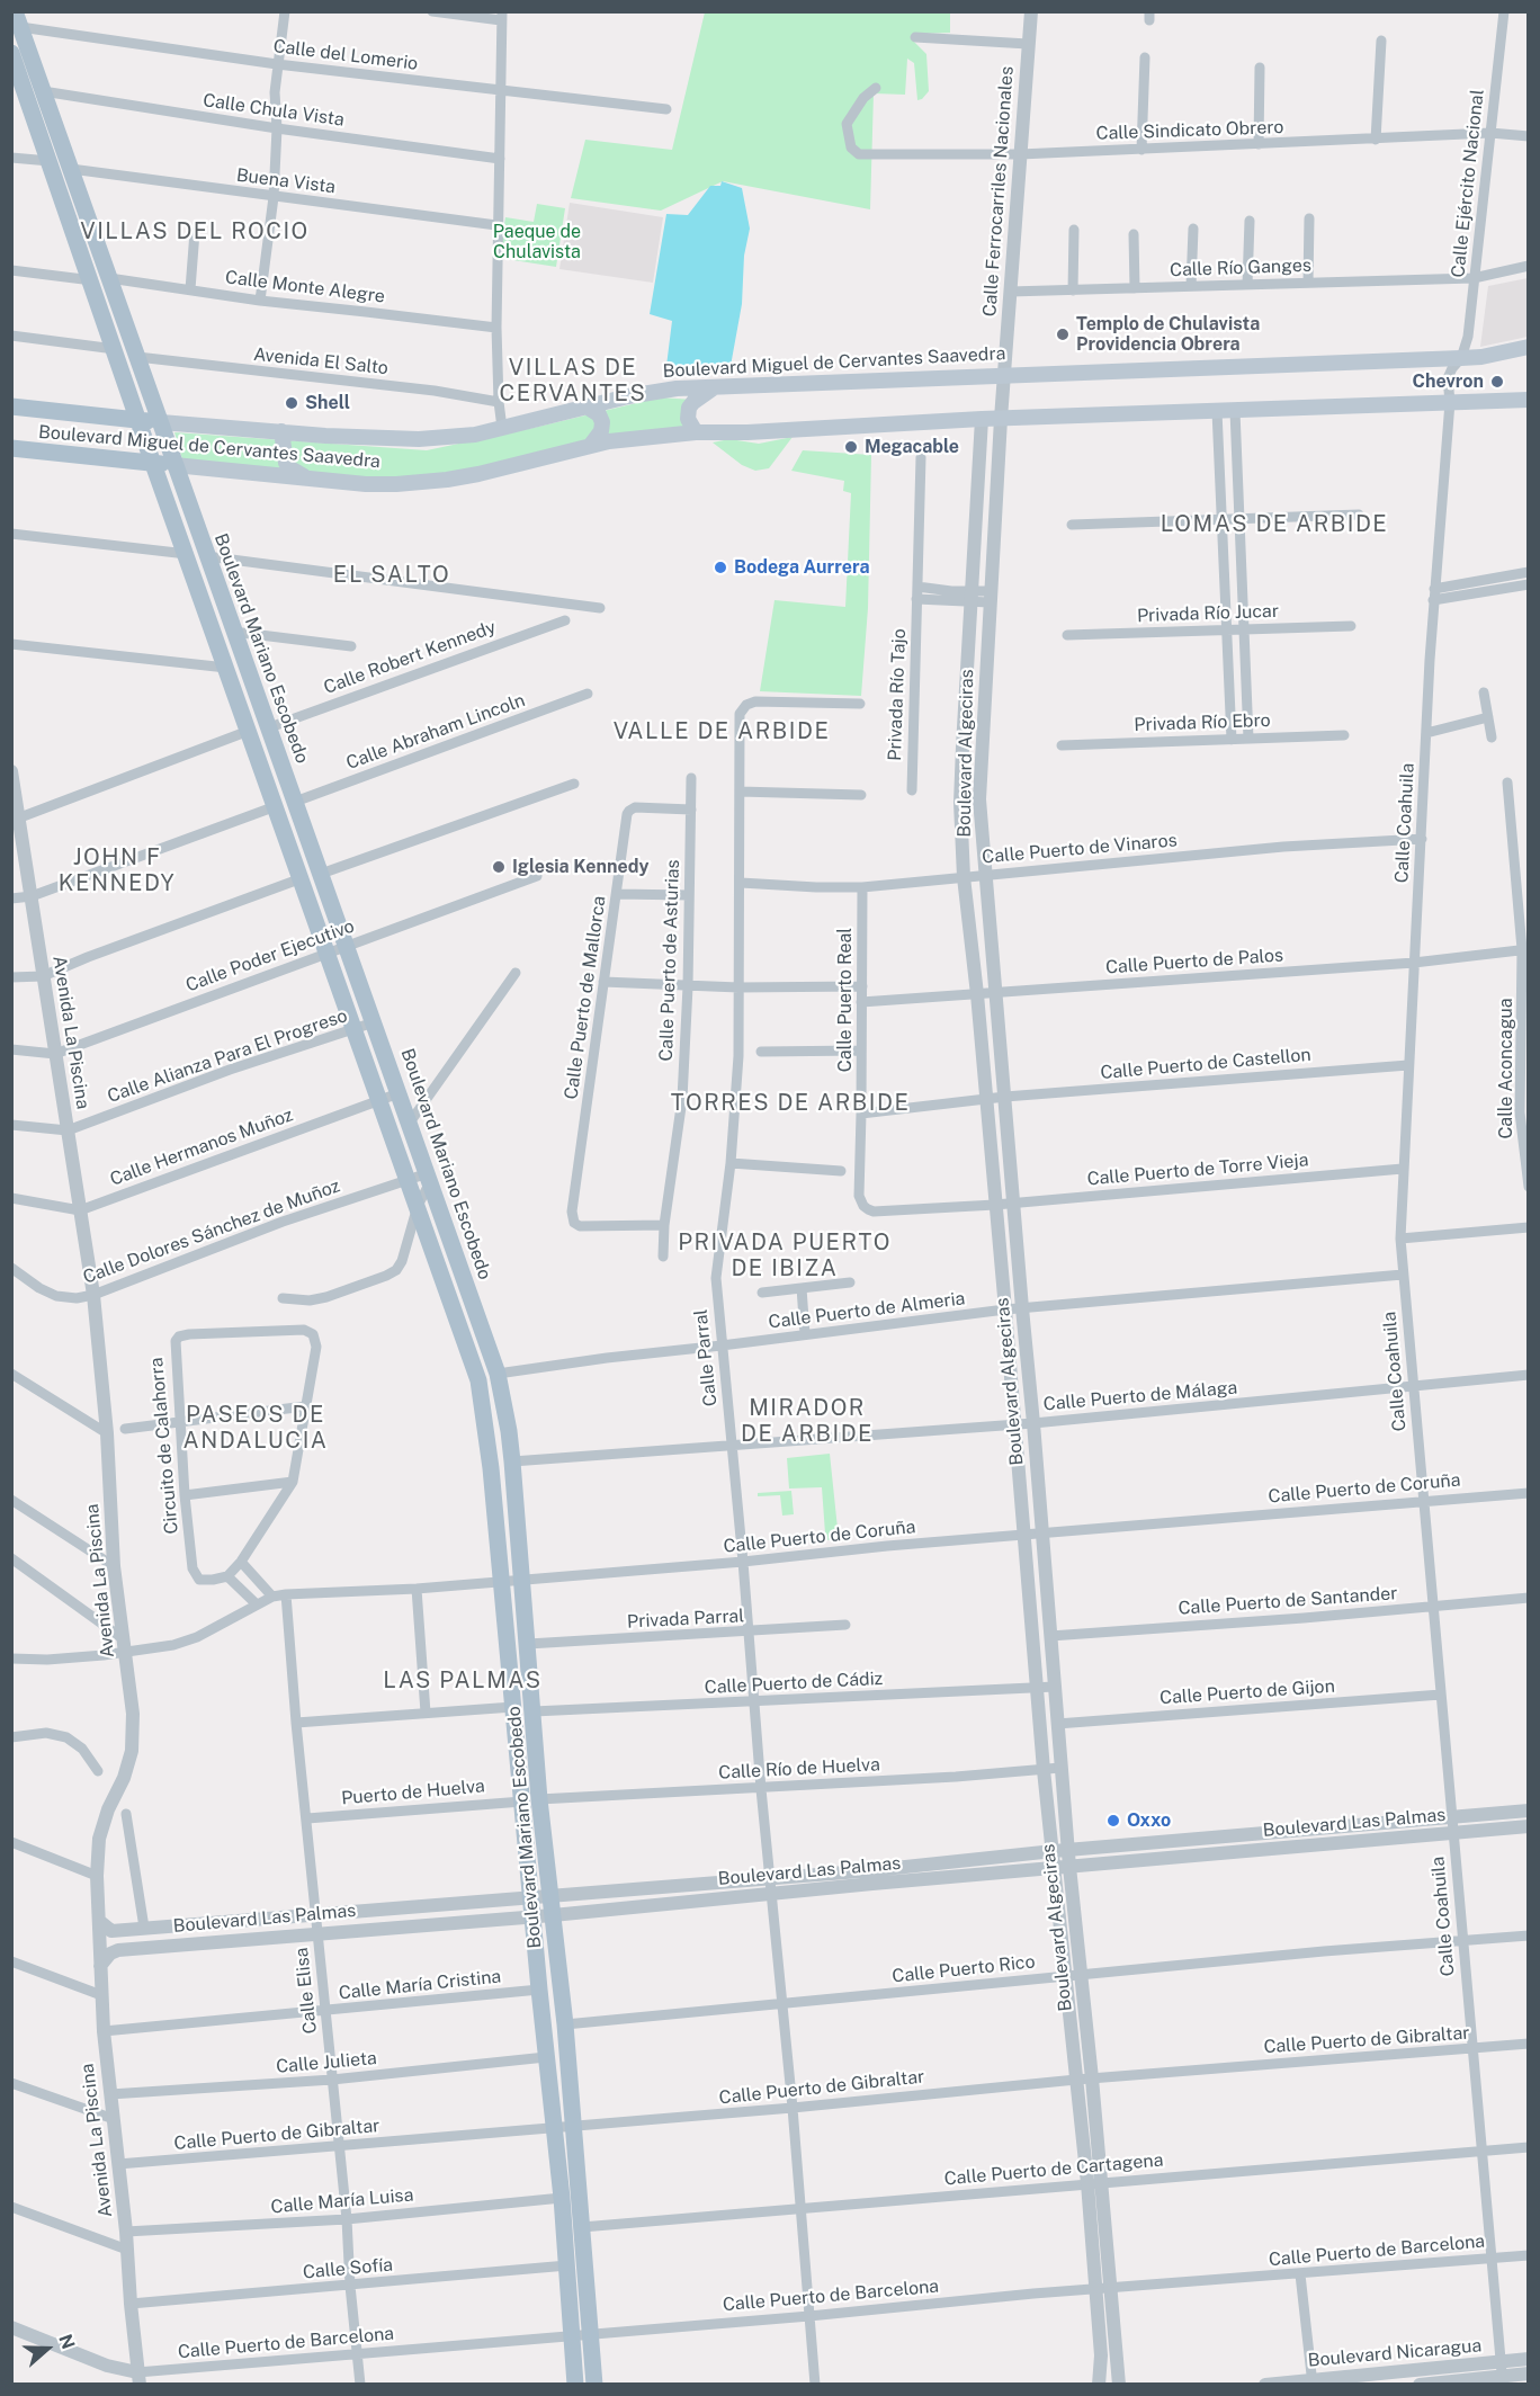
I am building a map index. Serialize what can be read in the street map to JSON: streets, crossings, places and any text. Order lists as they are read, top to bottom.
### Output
{
  "streets": {
    "main road": ["Boulevard Miguel de Cervantes Saavedra", "Boulevard Mariano Escobedo"],
    "street": [
      "Calle del Lomerio",
      "Calle Chula Vista",
      "Calle Sindicato Obrero",
      "Buena Vista",
      "Calle Ejército Nacional",
      "Calle Ferrocarriles Nacionales",
      "Calle Río Ganges",
      "Calle Monte Alegre",
      "Avenida El Salto",
      "Privada Río Jucar",
      "Calle Robert Kennedy",
      "Privada Río Tajo",
      "Privada Río Ebro",
      "Calle Abraham Lincoln",
      "Boulevard Algeciras",
      "Calle Coahuila",
      "Calle Puerto de Vinaros",
      "Calle Poder Ejecutivo",
      "Calle Puerto de Asturias",
      "Calle Puerto de Palos",
      "Calle Puerto de Mallorca",
      "Calle Puerto Real",
      "Avenida La Piscina",
      "Calle Alianza Para El Progreso",
      "Calle Puerto de Castellon",
      "Calle Aconcagua",
      "Calle Hermanos Muñoz",
      "Calle Puerto de Torre Vieja",
      "Calle Dolores Sánchez de Muñoz",
      "Calle Puerto de Almeria",
      "Calle Parral",
      "Calle Puerto de Málaga",
      "Circuito de Calahorra",
      "Calle Puerto de Coruña",
      "Calle Puerto de Santander",
      "Privada Parral",
      "Calle Puerto de Cádiz",
      "Calle Puerto de Gijon",
      "Calle Río de Huelva",
      "Puerto de Huelva",
      "Boulevard Las Palmas",
      "Calle Puerto Rico",
      "Calle María Cristina",
      "Calle Elisa",
      "Calle Puerto de Gibraltar",
      "Calle Julieta",
      "Calle Puerto de Cartagena",
      "Calle María Luisa",
      "Calle Puerto de Barcelona",
      "Calle Sofía",
      "Boulevard Nicaragua"
    ]
  },
  "crossings": [
    ["Calle del Lomerio", "Boulevard Mariano Escobedo"],
    ["Calle Chula Vista", "Boulevard Mariano Escobedo"],
    ["Calle Sindicato Obrero", "Calle Ejército Nacional"],
    ["Calle Sindicato Obrero", "Calle Ferrocarriles Nacionales"],
    ["Buena Vista", "Boulevard Mariano Escobedo"],
    ["Calle Ejército Nacional", "Calle Río Ganges"],
    ["Calle Ejército Nacional", "Boulevard Miguel de Cervantes Saavedra"],
    ["Calle Ejército Nacional", "Calle Coahuila"],
    ["Calle Ferrocarriles Nacionales", "Calle Río Ganges"],
    ["Calle Ferrocarriles Nacionales", "Boulevard Miguel de Cervantes Saavedra"],
    ["Calle Ferrocarriles Nacionales", "Boulevard Algeciras"],
    ["Calle Monte Alegre", "Boulevard Mariano Escobedo"],
    ["Avenida El Salto", "Boulevard Mariano Escobedo"],
    ["Boulevard Miguel de Cervantes Saavedra", "Boulevard Mariano Escobedo"],
    ["Boulevard Miguel de Cervantes Saavedra", "Boulevard Algeciras"],
    ["Boulevard Miguel de Cervantes Saavedra", "Calle Coahuila"],
    ["Boulevard Mariano Escobedo", "Calle Robert Kennedy"],
    ["Boulevard Mariano Escobedo", "Calle Abraham Lincoln"],
    ["Boulevard Mariano Escobedo", "Calle Poder Ejecutivo"],
    ["Boulevard Mariano Escobedo", "Calle Alianza Para El Progreso"],
    ["Boulevard Mariano Escobedo", "Calle Hermanos Muñoz"],
    ["Boulevard Mariano Escobedo", "Calle Dolores Sánchez de Muñoz"],
    ["Boulevard Mariano Escobedo", "Calle Puerto de Almeria"],
    ["Boulevard Mariano Escobedo", "Calle Puerto de Málaga"],
    ["Boulevard Mariano Escobedo", "Calle Puerto de Coruña"],
    ["Boulevard Mariano Escobedo", "Privada Parral"],
    ["Boulevard Mariano Escobedo", "Calle Puerto de Cádiz"],
    ["Boulevard Mariano Escobedo", "Calle Río de Huelva"],
    ["Boulevard Mariano Escobedo", "Puerto de Huelva"],
    ["Boulevard Mariano Escobedo", "Boulevard Las Palmas"],
    ["Boulevard Mariano Escobedo", "Calle Puerto Rico"],
    ["Boulevard Mariano Escobedo", "Calle María Cristina"],
    ["Boulevard Mariano Escobedo", "Calle Puerto de Gibraltar"],
    ["Boulevard Mariano Escobedo", "Calle Julieta"],
    ["Boulevard Mariano Escobedo", "Calle Puerto de Cartagena"],
    ["Boulevard Mariano Escobedo", "Calle María Luisa"],
    ["Boulevard Mariano Escobedo", "Calle Puerto de Barcelona"],
    ["Boulevard Mariano Escobedo", "Calle Sofía"],
    ["Boulevard Algeciras", "Calle Puerto de Vinaros"],
    ["Boulevard Algeciras", "Calle Puerto de Palos"],
    ["Boulevard Algeciras", "Calle Puerto de Castellon"],
    ["Boulevard Algeciras", "Calle Puerto de Torre Vieja"],
    ["Boulevard Algeciras", "Calle Puerto de Almeria"],
    ["Boulevard Algeciras", "Calle Puerto de Málaga"],
    ["Boulevard Algeciras", "Calle Puerto de Coruña"],
    ["Boulevard Algeciras", "Calle Puerto de Santander"],
    ["Boulevard Algeciras", "Calle Puerto de Cádiz"],
    ["Boulevard Algeciras", "Calle Puerto de Gijon"],
    ["Boulevard Algeciras", "Calle Río de Huelva"],
    ["Boulevard Algeciras", "Boulevard Las Palmas"],
    ["Boulevard Algeciras", "Calle Puerto Rico"],
    ["Boulevard Algeciras", "Calle Puerto de Gibraltar"],
    ["Boulevard Algeciras", "Calle Puerto de Cartagena"],
    ["Boulevard Algeciras", "Calle Puerto de Barcelona"],
    ["Calle Coahuila", "Calle Puerto de Vinaros"],
    ["Calle Coahuila", "Calle Puerto de Palos"],
    ["Calle Coahuila", "Calle Puerto de Castellon"],
    ["Calle Coahuila", "Calle Puerto de Torre Vieja"],
    ["Calle Coahuila", "Calle Puerto de Almeria"],
    ["Calle Coahuila", "Calle Puerto de Málaga"],
    ["Calle Coahuila", "Calle Puerto de Coruña"],
    ["Calle Coahuila", "Calle Puerto de Santander"],
    ["Calle Coahuila", "Calle Puerto de Gijon"],
    ["Calle Coahuila", "Boulevard Las Palmas"],
    ["Calle Coahuila", "Calle Puerto Rico"],
    ["Calle Coahuila", "Calle Puerto de Gibraltar"],
    ["Calle Coahuila", "Calle Puerto de Cartagena"],
    ["Calle Coahuila", "Calle Puerto de Barcelona"],
    ["Calle Coahuila", "Boulevard Nicaragua"],
    ["Calle Puerto de Vinaros", "Calle Puerto Real"],
    ["Calle Puerto de Vinaros", "Calle Parral"],
    ["Calle Poder Ejecutivo", "Avenida La Piscina"],
    ["Calle Puerto de Asturias", "Calle Puerto de Mallorca"],
    ["Calle Puerto de Palos", "Calle Puerto Real"],
    ["Calle Puerto de Palos", "Calle Aconcagua"],
    ["Calle Puerto Real", "Calle Puerto de Castellon"],
    ["Calle Puerto Real", "Calle Puerto de Torre Vieja"],
    ["Avenida La Piscina", "Calle Alianza Para El Progreso"],
    ["Avenida La Piscina", "Calle Hermanos Muñoz"],
    ["Avenida La Piscina", "Calle Dolores Sánchez de Muñoz"],
    ["Avenida La Piscina", "Calle Puerto de Coruña"],
    ["Avenida La Piscina", "Calle María Cristina"],
    ["Avenida La Piscina", "Calle Puerto de Gibraltar"],
    ["Avenida La Piscina", "Calle Julieta"],
    ["Avenida La Piscina", "Calle María Luisa"],
    ["Avenida La Piscina", "Calle Puerto de Barcelona"],
    ["Avenida La Piscina", "Calle Sofía"],
    ["Calle Puerto de Almeria", "Calle Parral"],
    ["Calle Parral", "Calle Puerto de Málaga"],
    ["Calle Parral", "Calle Puerto de Coruña"],
    ["Calle Parral", "Privada Parral"],
    ["Calle Parral", "Calle Puerto de Cádiz"],
    ["Calle Parral", "Calle Río de Huelva"],
    ["Calle Parral", "Boulevard Las Palmas"],
    ["Calle Parral", "Calle Puerto Rico"],
    ["Calle Parral", "Calle Puerto de Gibraltar"],
    ["Calle Parral", "Calle Puerto de Cartagena"],
    ["Calle Parral", "Calle Puerto de Barcelona"],
    ["Calle Puerto de Coruña", "Calle Elisa"],
    ["Calle Río de Huelva", "Puerto de Huelva"],
    ["Puerto de Huelva", "Calle Elisa"],
    ["Boulevard Las Palmas", "Calle Elisa"],
    ["Calle María Cristina", "Calle Elisa"],
    ["Calle Elisa", "Calle Puerto de Gibraltar"],
    ["Calle Elisa", "Calle Julieta"],
    ["Calle Elisa", "Calle María Luisa"],
    ["Calle Elisa", "Calle Puerto de Barcelona"],
    ["Calle Elisa", "Calle Sofía"]
  ],
  "districts": [
    "VILLAS DEL ROCIO",
    "VILLAS DE CERVANTES",
    "LOMAS DE ARBIDE",
    "EL SALTO",
    "VALLE DE ARBIDE",
    "JOHN F KENNEDY",
    "TORRES DE ARBIDE",
    "PRIVADA PUERTO DE IBIZA",
    "MIRADOR DE ARBIDE",
    "PASEOS DE ANDALUCIA",
    "LAS PALMAS"
  ],
  "parks": ["Paeque de Chulavista"],
  "places": [
    "Templo de Chulavista Providencia Obrera",
    "Chevron",
    "Shell",
    "Megacable",
    "Bodega Aurrera",
    "Iglesia Kennedy",
    "Oxxo"
  ],
  "north": "right"
}
